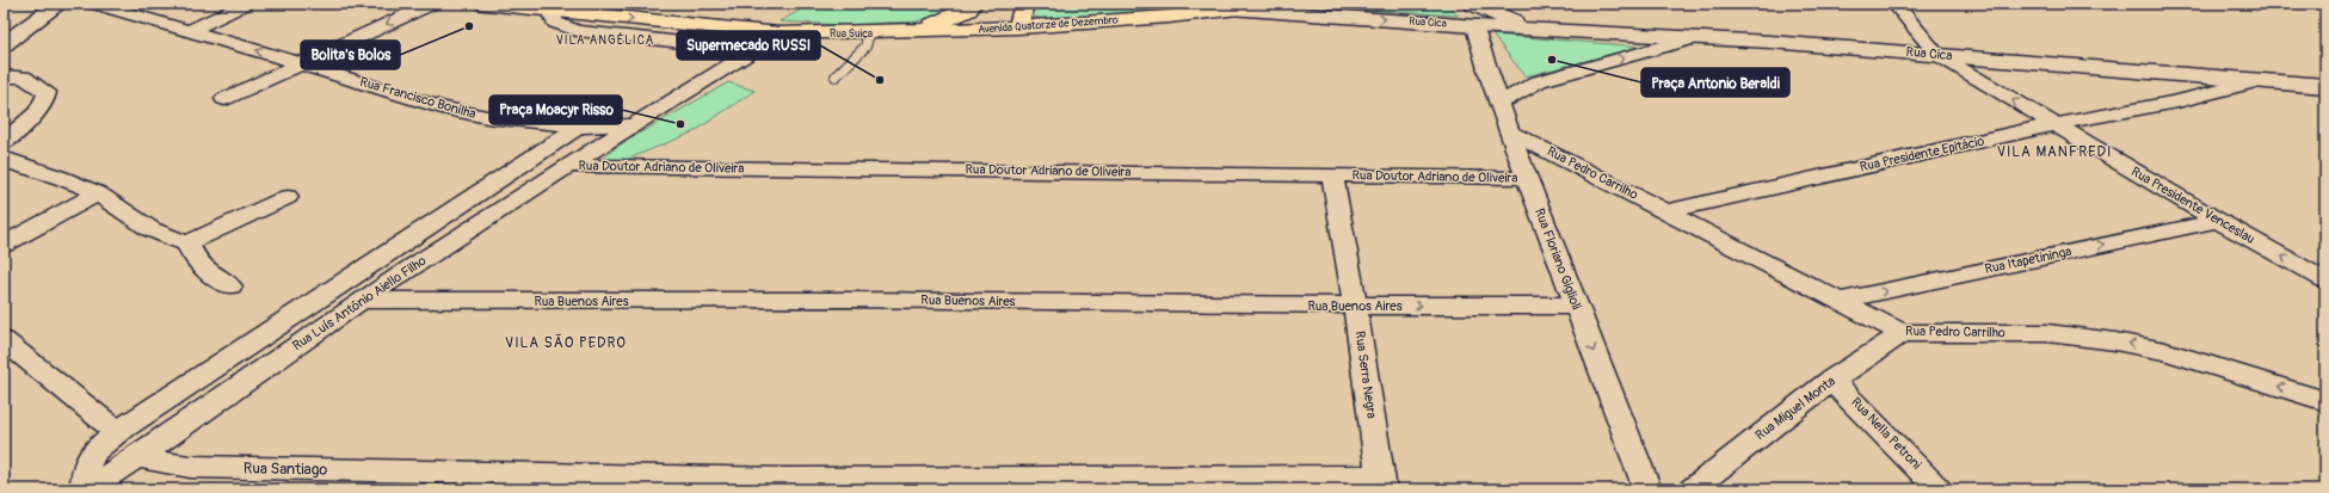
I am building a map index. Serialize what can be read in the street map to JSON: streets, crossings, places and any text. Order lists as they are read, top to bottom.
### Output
{
  "streets": {
    "main road": ["Avenida Quatorze de Dezembro", "Rua Suiça"],
    "street": [
      "Rua Cica",
      "Rua Francisco Bonilha",
      "Rua Presidente Epitácio",
      "Rua Doutor Adriano de Oliveira",
      "Rua Pedro Carrilho",
      "Rua Presidente Venceslau",
      "Rua Floriano Giglioli",
      "Rua Itapetininga",
      "Rua Buenos Aires",
      "Rua Luís Antônio Aiello Filho",
      "Rua Serra Negra",
      "Rua Miguel Monta",
      "Rua Nella Petroni",
      "Rua Santiago"
    ]
  },
  "crossings": [
    ["Rua Cica", "Avenida Quatorze de Dezembro"],
    ["Rua Cica", "Rua Presidente Epitácio"],
    ["Rua Cica", "Rua Presidente Venceslau"],
    ["Rua Cica", "Rua Floriano Giglioli"],
    ["Avenida Quatorze de Dezembro", "Rua Suiça"],
    ["Rua Suiça", "Rua Luís Antônio Aiello Filho"],
    ["Rua Francisco Bonilha", "Rua Luís Antônio Aiello Filho"],
    ["Rua Presidente Epitácio", "Rua Pedro Carrilho"],
    ["Rua Presidente Epitácio", "Rua Presidente Venceslau"],
    ["Rua Doutor Adriano de Oliveira", "Rua Floriano Giglioli"],
    ["Rua Doutor Adriano de Oliveira", "Rua Luís Antônio Aiello Filho"],
    ["Rua Doutor Adriano de Oliveira", "Rua Serra Negra"],
    ["Rua Pedro Carrilho", "Rua Floriano Giglioli"],
    ["Rua Pedro Carrilho", "Rua Itapetininga"],
    ["Rua Pedro Carrilho", "Rua Miguel Monta"],
    ["Rua Presidente Venceslau", "Rua Itapetininga"],
    ["Rua Floriano Giglioli", "Rua Buenos Aires"],
    ["Rua Buenos Aires", "Rua Luís Antônio Aiello Filho"],
    ["Rua Buenos Aires", "Rua Serra Negra"],
    ["Rua Luís Antônio Aiello Filho", "Rua Santiago"],
    ["Rua Serra Negra", "Rua Santiago"],
    ["Rua Miguel Monta", "Rua Nella Petroni"]
  ],
  "one_way": [
    "Rua Suiça",
    "Rua Pedro Carrilho",
    "Rua Presidente Venceslau",
    "Rua Floriano Giglioli",
    "Rua Itapetininga"
  ],
  "districts": ["VILA ANGÉLICA", "VILA MANFREDI", "VILA SÃO PEDRO"],
  "places": [
    "Bolita's Bolos",
    "Praça Antonio Beraldi",
    "Supermecado RUSSI",
    "Praça Moacyr Risso"
  ]
}
